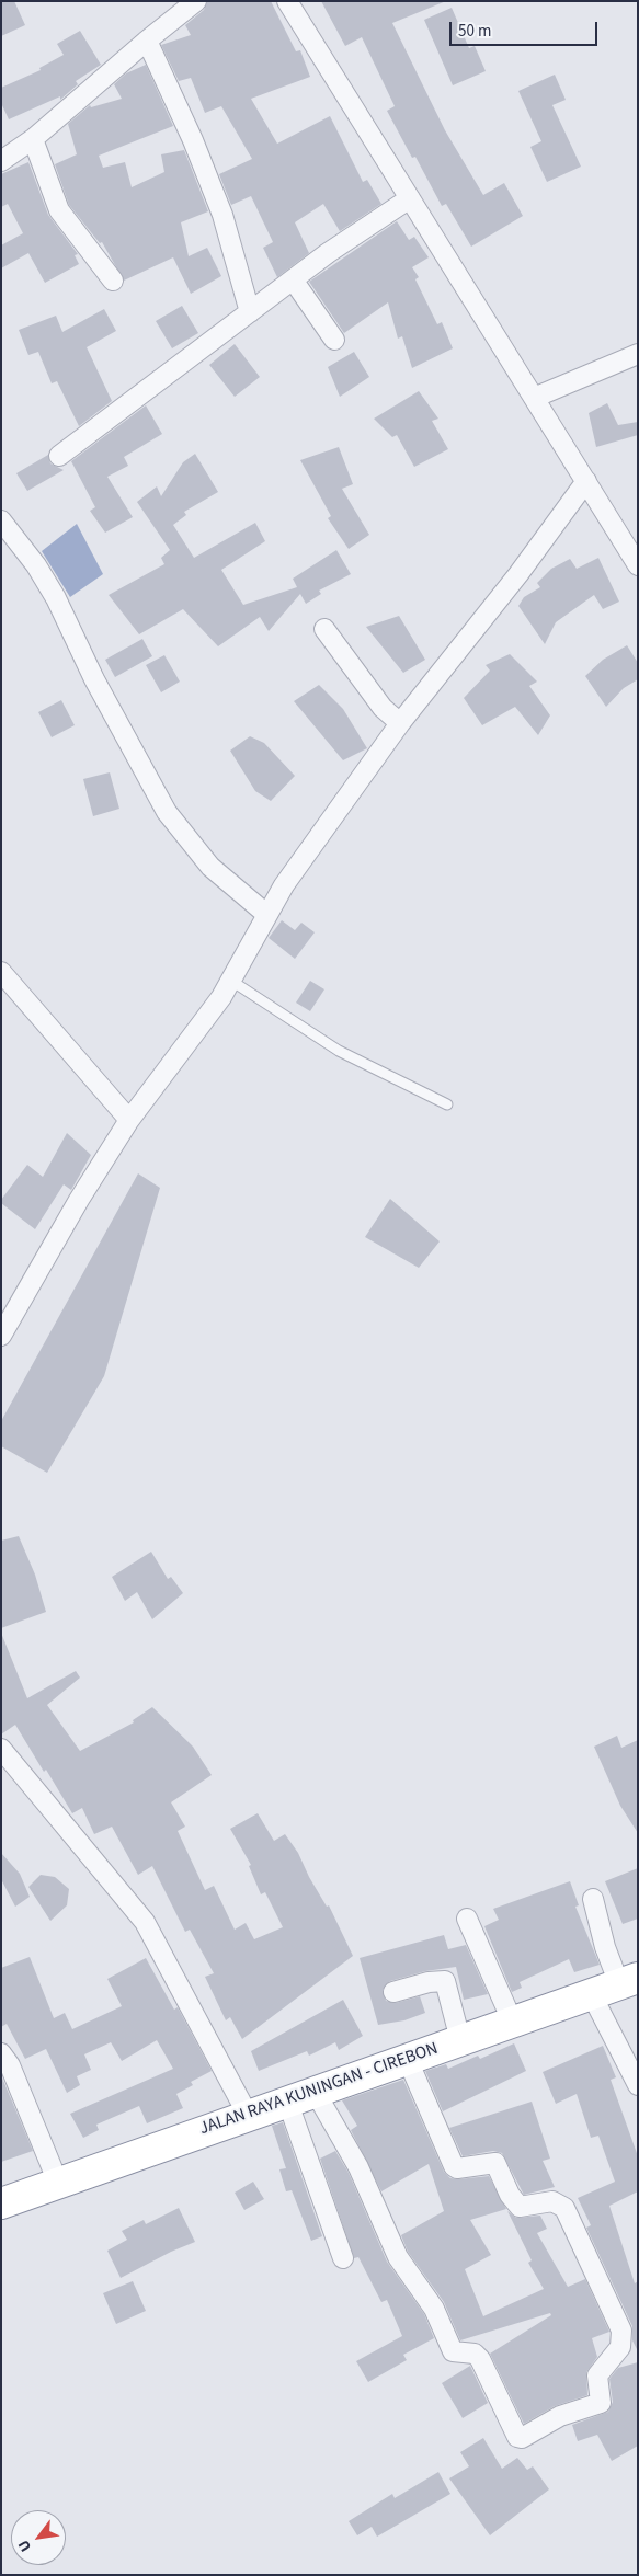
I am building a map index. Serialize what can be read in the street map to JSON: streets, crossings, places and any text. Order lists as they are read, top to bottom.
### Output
{
  "streets": {
    "highway": ["JALAN RAYA KUNINGAN - CIREBON"]
  },
  "scale_bar": "50 m",
  "north": "bottom left"
}
